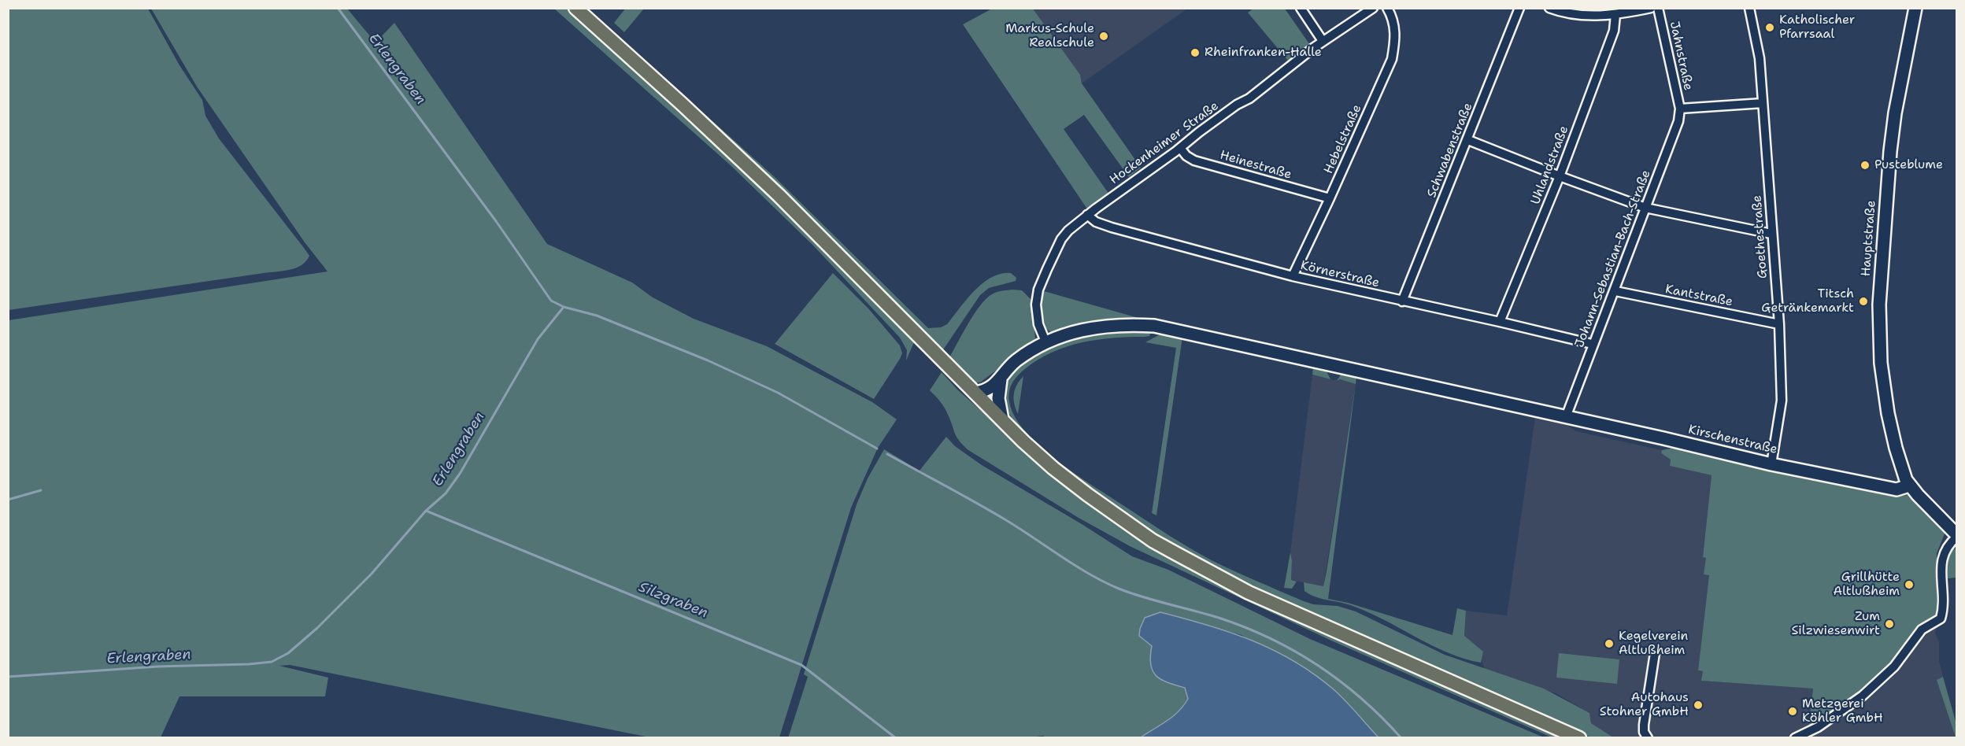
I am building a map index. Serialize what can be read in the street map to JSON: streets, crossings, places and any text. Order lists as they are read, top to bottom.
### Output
{
  "streets": {
    "street": [
      "Jahnstraße",
      "Hebelstraße",
      "Hockenheimer Straße",
      "Schwabenstraße",
      "Heinestraße",
      "Uhlandstraße",
      "Goethestraße",
      "Hauptstraße",
      "Johann-Sebastian-Bach-Straße",
      "Körnerstraße",
      "Kantstraße",
      "Kirschenstraße"
    ]
  },
  "crossings": [
    ["Jahnstraße", "Johann-Sebastian-Bach-Straße"],
    ["Hebelstraße", "Heinestraße"],
    ["Hebelstraße", "Körnerstraße"],
    ["Hockenheimer Straße", "Heinestraße"],
    ["Hockenheimer Straße", "Körnerstraße"],
    ["Hockenheimer Straße", "Kirschenstraße"],
    ["Schwabenstraße", "Körnerstraße"],
    ["Uhlandstraße", "Körnerstraße"],
    ["Goethestraße", "Kantstraße"],
    ["Goethestraße", "Kirschenstraße"],
    ["Hauptstraße", "Kirschenstraße"],
    ["Johann-Sebastian-Bach-Straße", "Körnerstraße"],
    ["Johann-Sebastian-Bach-Straße", "Kantstraße"],
    ["Johann-Sebastian-Bach-Straße", "Kirschenstraße"]
  ],
  "water": ["Erlengraben", "Silzgraben"],
  "places": [
    "Katholischer Pfarrsaal",
    "Markus-Schule Realschule",
    "Rheinfranken-Halle",
    "Pusteblume",
    "Titsch Getränkemarkt",
    "Grillhütte Altlußheim",
    "Zum Silzwiesenwirt",
    "Kegelverein Altlußheim",
    "Autohaus Stohner GmbH",
    "Metzgerei Köhler GmbH"
  ]
}
